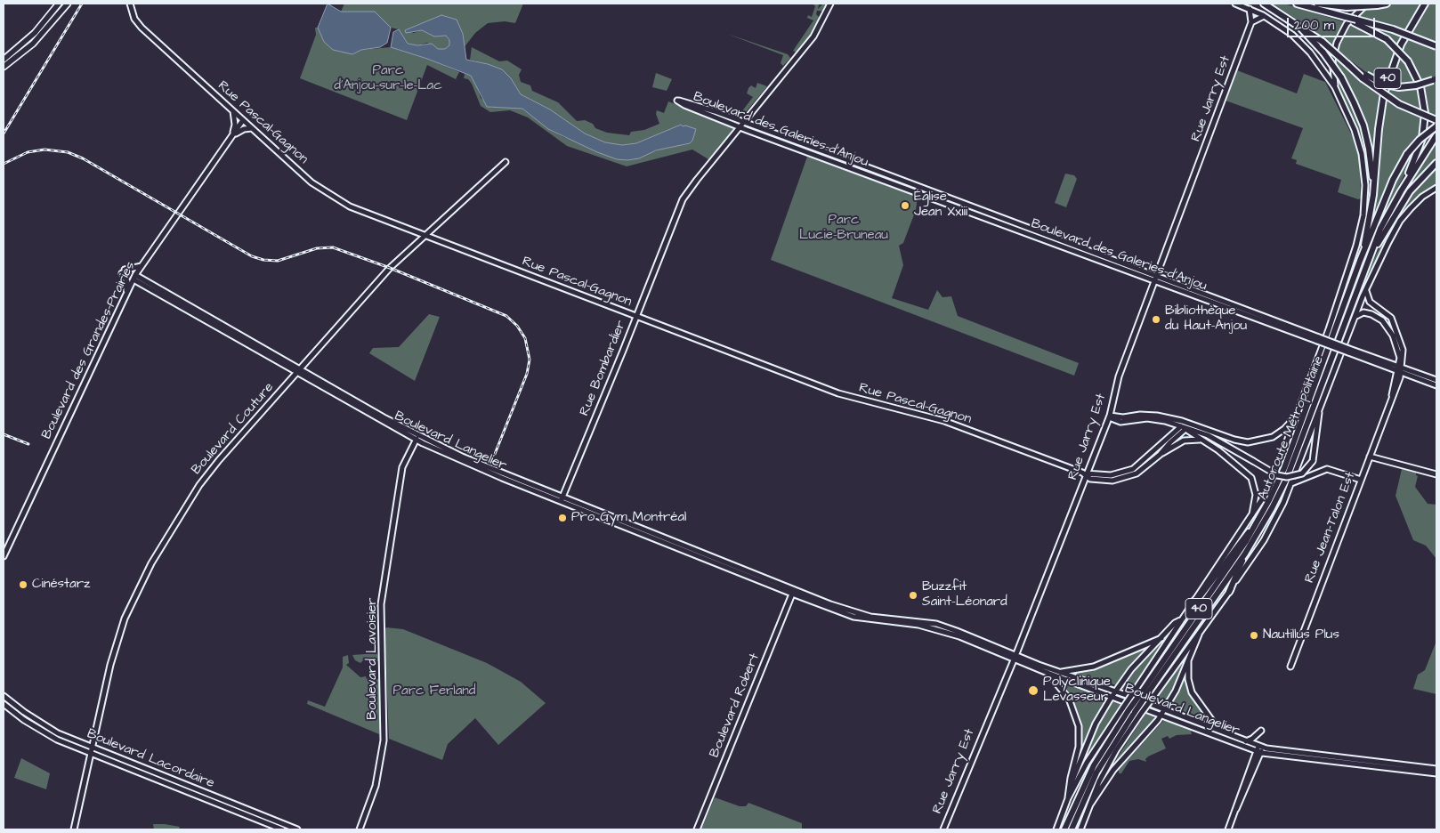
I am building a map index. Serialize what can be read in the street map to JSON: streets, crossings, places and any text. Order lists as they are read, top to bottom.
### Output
{
  "streets": {
    "highway": ["40", "Autoroute Métropolitaine"],
    "main road": [
      "Rue Jarry Est",
      "Rue Pascal-Gagnon",
      "Boulevard des Galeries-d'Anjou",
      "Boulevard des Grandes-Prairies",
      "Rue Bombardier",
      "Boulevard Couture",
      "Boulevard Langelier",
      "Rue Jean-Talon Est",
      "Boulevard Lavoisier",
      "Boulevard Robert",
      "Boulevard Lacordaire"
    ]
  },
  "crossings": [
    ["40", "Autoroute Métropolitaine"],
    ["Rue Jarry Est", "Rue Pascal-Gagnon"],
    ["Rue Jarry Est", "Boulevard des Galeries-d'Anjou"],
    ["Rue Jarry Est", "Boulevard Langelier"],
    ["Rue Pascal-Gagnon", "Boulevard des Grandes-Prairies"],
    ["Rue Pascal-Gagnon", "Rue Bombardier"],
    ["Rue Pascal-Gagnon", "Boulevard Couture"],
    ["Boulevard des Galeries-d'Anjou", "Rue Bombardier"],
    ["Boulevard des Galeries-d'Anjou", "Rue Jean-Talon Est"],
    ["Boulevard des Grandes-Prairies", "Boulevard Langelier"],
    ["Rue Bombardier", "Boulevard Langelier"],
    ["Boulevard Couture", "Boulevard Langelier"],
    ["Boulevard Couture", "Boulevard Lacordaire"],
    ["Boulevard Langelier", "Boulevard Lavoisier"],
    ["Boulevard Langelier", "Boulevard Robert"]
  ],
  "parks": ["Parc d'Anjou-sur-le-Lac", "Parc Lucie-Bruneau", "Parc Ferland"],
  "places": [
    "Église Jean Xxiii",
    "Bibliothèque du Haut-Anjou",
    "Pro Gym Montréal",
    "Cinéstarz",
    "Buzzfit Saint-Léonard",
    "Nautillus Plus",
    "Polyclinique Levasseur"
  ],
  "scale_bar": "200 m"
}
